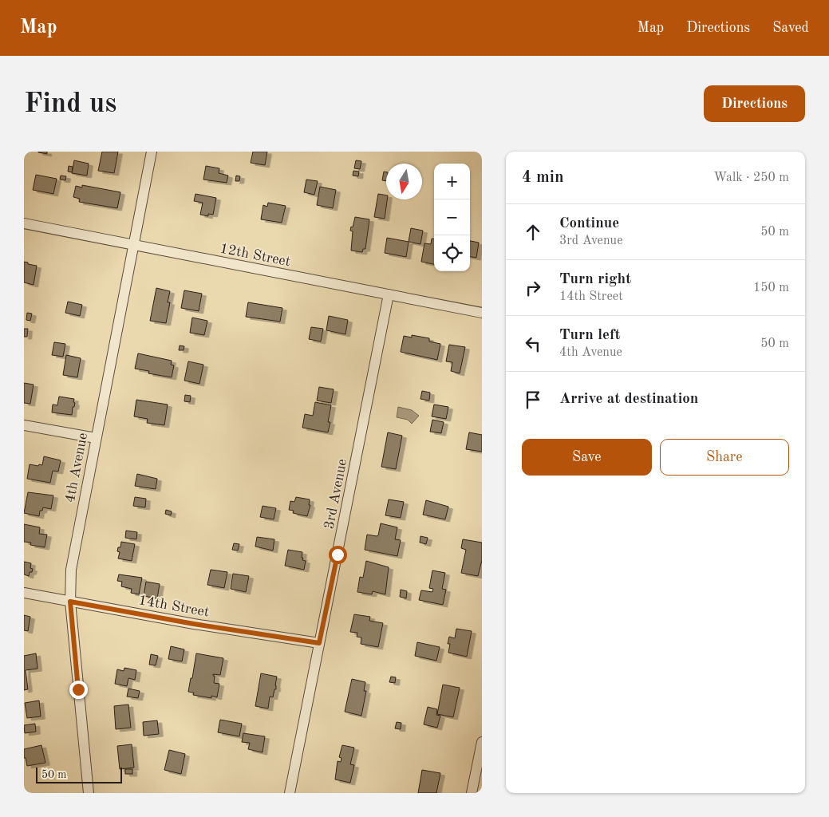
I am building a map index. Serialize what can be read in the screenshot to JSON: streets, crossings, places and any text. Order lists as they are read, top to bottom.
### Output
{
  "streets": {
    "street": [
      "12th Street",
      "4th Avenue",
      "3rd Avenue",
      "14th Street"
    ]
  },
  "crossings": [
    ["12th Street", "4th Avenue"],
    ["12th Street", "3rd Avenue"],
    ["4th Avenue", "14th Street"],
    ["3rd Avenue", "14th Street"]
  ],
  "scale_bar": "50 m",
  "north": "bottom",
  "page": {
    "header": "Map",
    "nav": ["Map", "Directions", "Saved"],
    "buttons": [
      "Directions",
      ["Save", "Share"]
    ],
    "title": "Find us",
    "heading": ["4 min", "Walk · 250 m"],
    "map_buttons": ["+", "−"],
    "list": [
      ["Continue", "3rd Avenue", "50 m"],
      ["Turn right", "14th Street", "150 m"],
      ["Turn left", "4th Avenue", "50 m"],
      "Arrive at destination"
    ],
    "scale": "50 m"
  }
}
